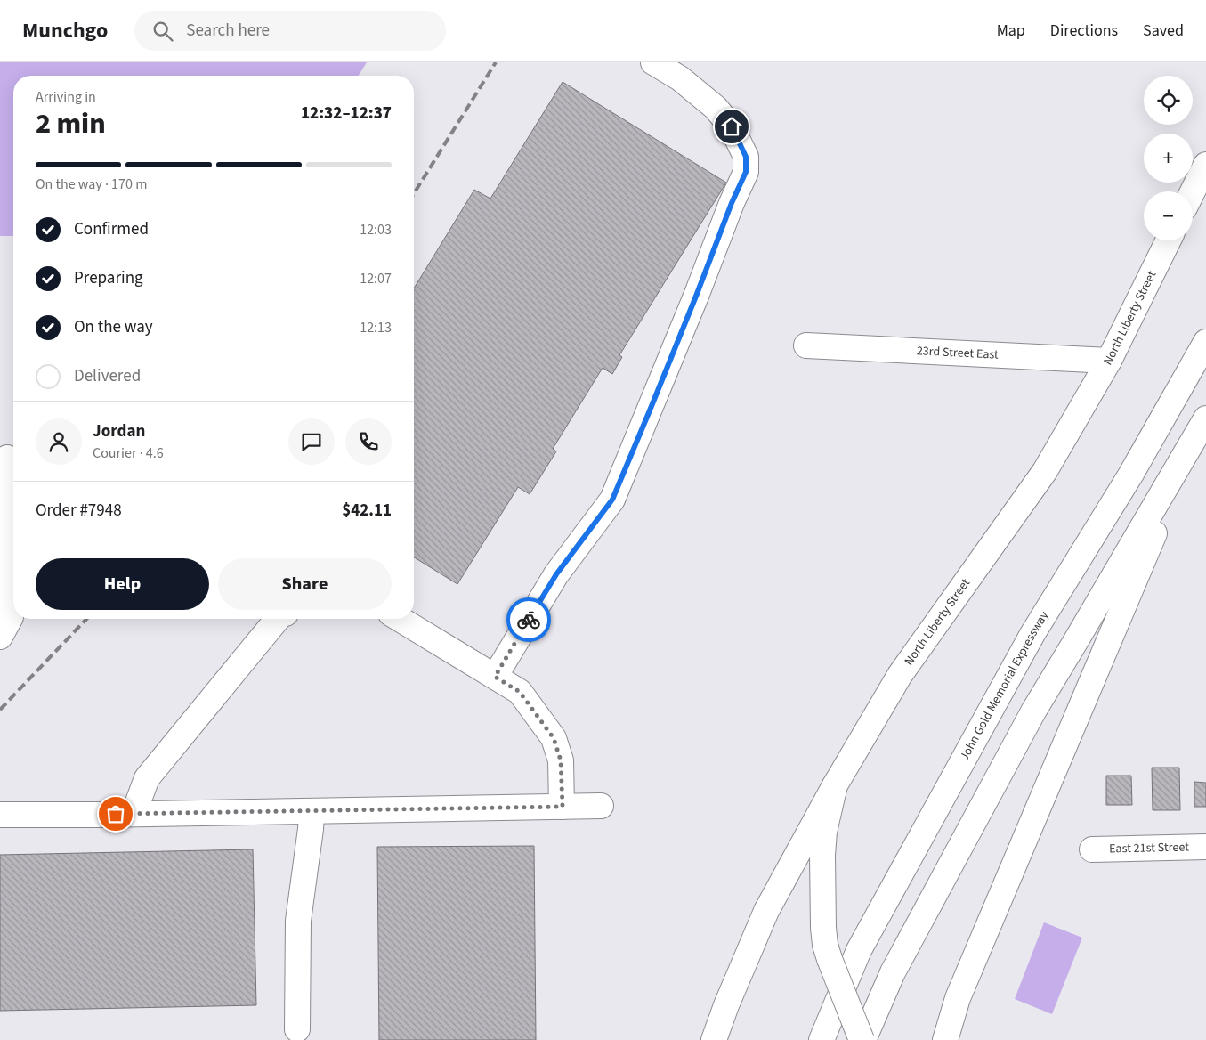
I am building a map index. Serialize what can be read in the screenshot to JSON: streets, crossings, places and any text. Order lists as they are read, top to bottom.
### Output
{
  "streets": {
    "main road": [
      "North Liberty Street",
      "23rd Street East",
      "John Gold Memorial Expressway",
      "East 21st Street"
    ]
  },
  "crossings": [
    ["North Liberty Street", "23rd Street East"]
  ],
  "page": {
    "header": "Munchgo",
    "search": "Search here",
    "nav": ["Map", "Directions", "Saved"],
    "map_buttons": ["+", "−"],
    "heading": ["2 min", "Arriving in", "12:32–12:37"],
    "panel": [
      "Jordan",
      "Courier · 4.6",
      "Order #7948",
      "$42.11"
    ],
    "bar": "On the way · 170 m",
    "list": [
      ["Confirmed", "12:03"],
      ["Preparing", "12:07"],
      ["On the way", "12:13"],
      "Delivered"
    ],
    "buttons": ["Help", "Share"]
  }
}
